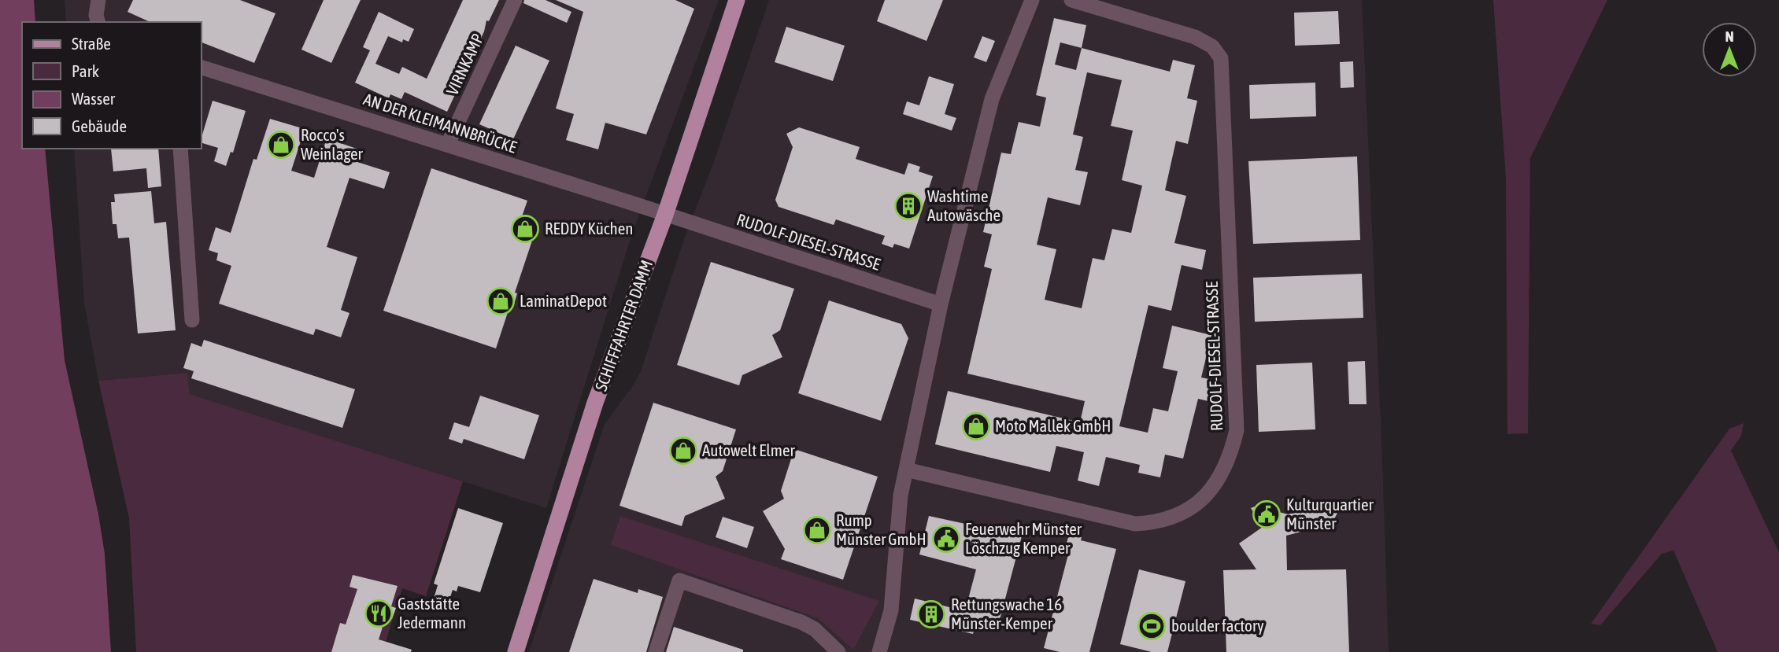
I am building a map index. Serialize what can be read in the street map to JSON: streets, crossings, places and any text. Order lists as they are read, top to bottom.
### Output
{
  "streets": {
    "main road": ["SCHIFFFAHRTER DAMM"],
    "street": ["VIRNKAMP", "AN DER KLEIMANNBRÜCKE", "RUDOLF-DIESEL-STRASSE"]
  },
  "crossings": [
    ["VIRNKAMP", "AN DER KLEIMANNBRÜCKE"],
    ["AN DER KLEIMANNBRÜCKE", "RUDOLF-DIESEL-STRASSE"],
    ["AN DER KLEIMANNBRÜCKE", "SCHIFFFAHRTER DAMM"],
    ["RUDOLF-DIESEL-STRASSE", "SCHIFFFAHRTER DAMM"]
  ],
  "places": {
    "shop": [
      "Rocco's Weinlager",
      "REDDY Küchen",
      "LaminatDepot",
      "Moto Mallek GmbH",
      "Autowelt Elmer",
      "Rump Münster GmbH"
    ],
    "building": ["Washtime Autowäsche", "Rettungswache 16 Münster-Kemper"],
    "public building": ["Kulturquartier Münster", "Feuerwehr Münster Löschzug Kemper"],
    "restaurant": ["Gaststätte Jedermann"],
    "sports": ["boulder factory"]
  },
  "legend": [
    "Straße",
    "Park",
    "Wasser",
    "Gebäude"
  ],
  "north": "top"
}
